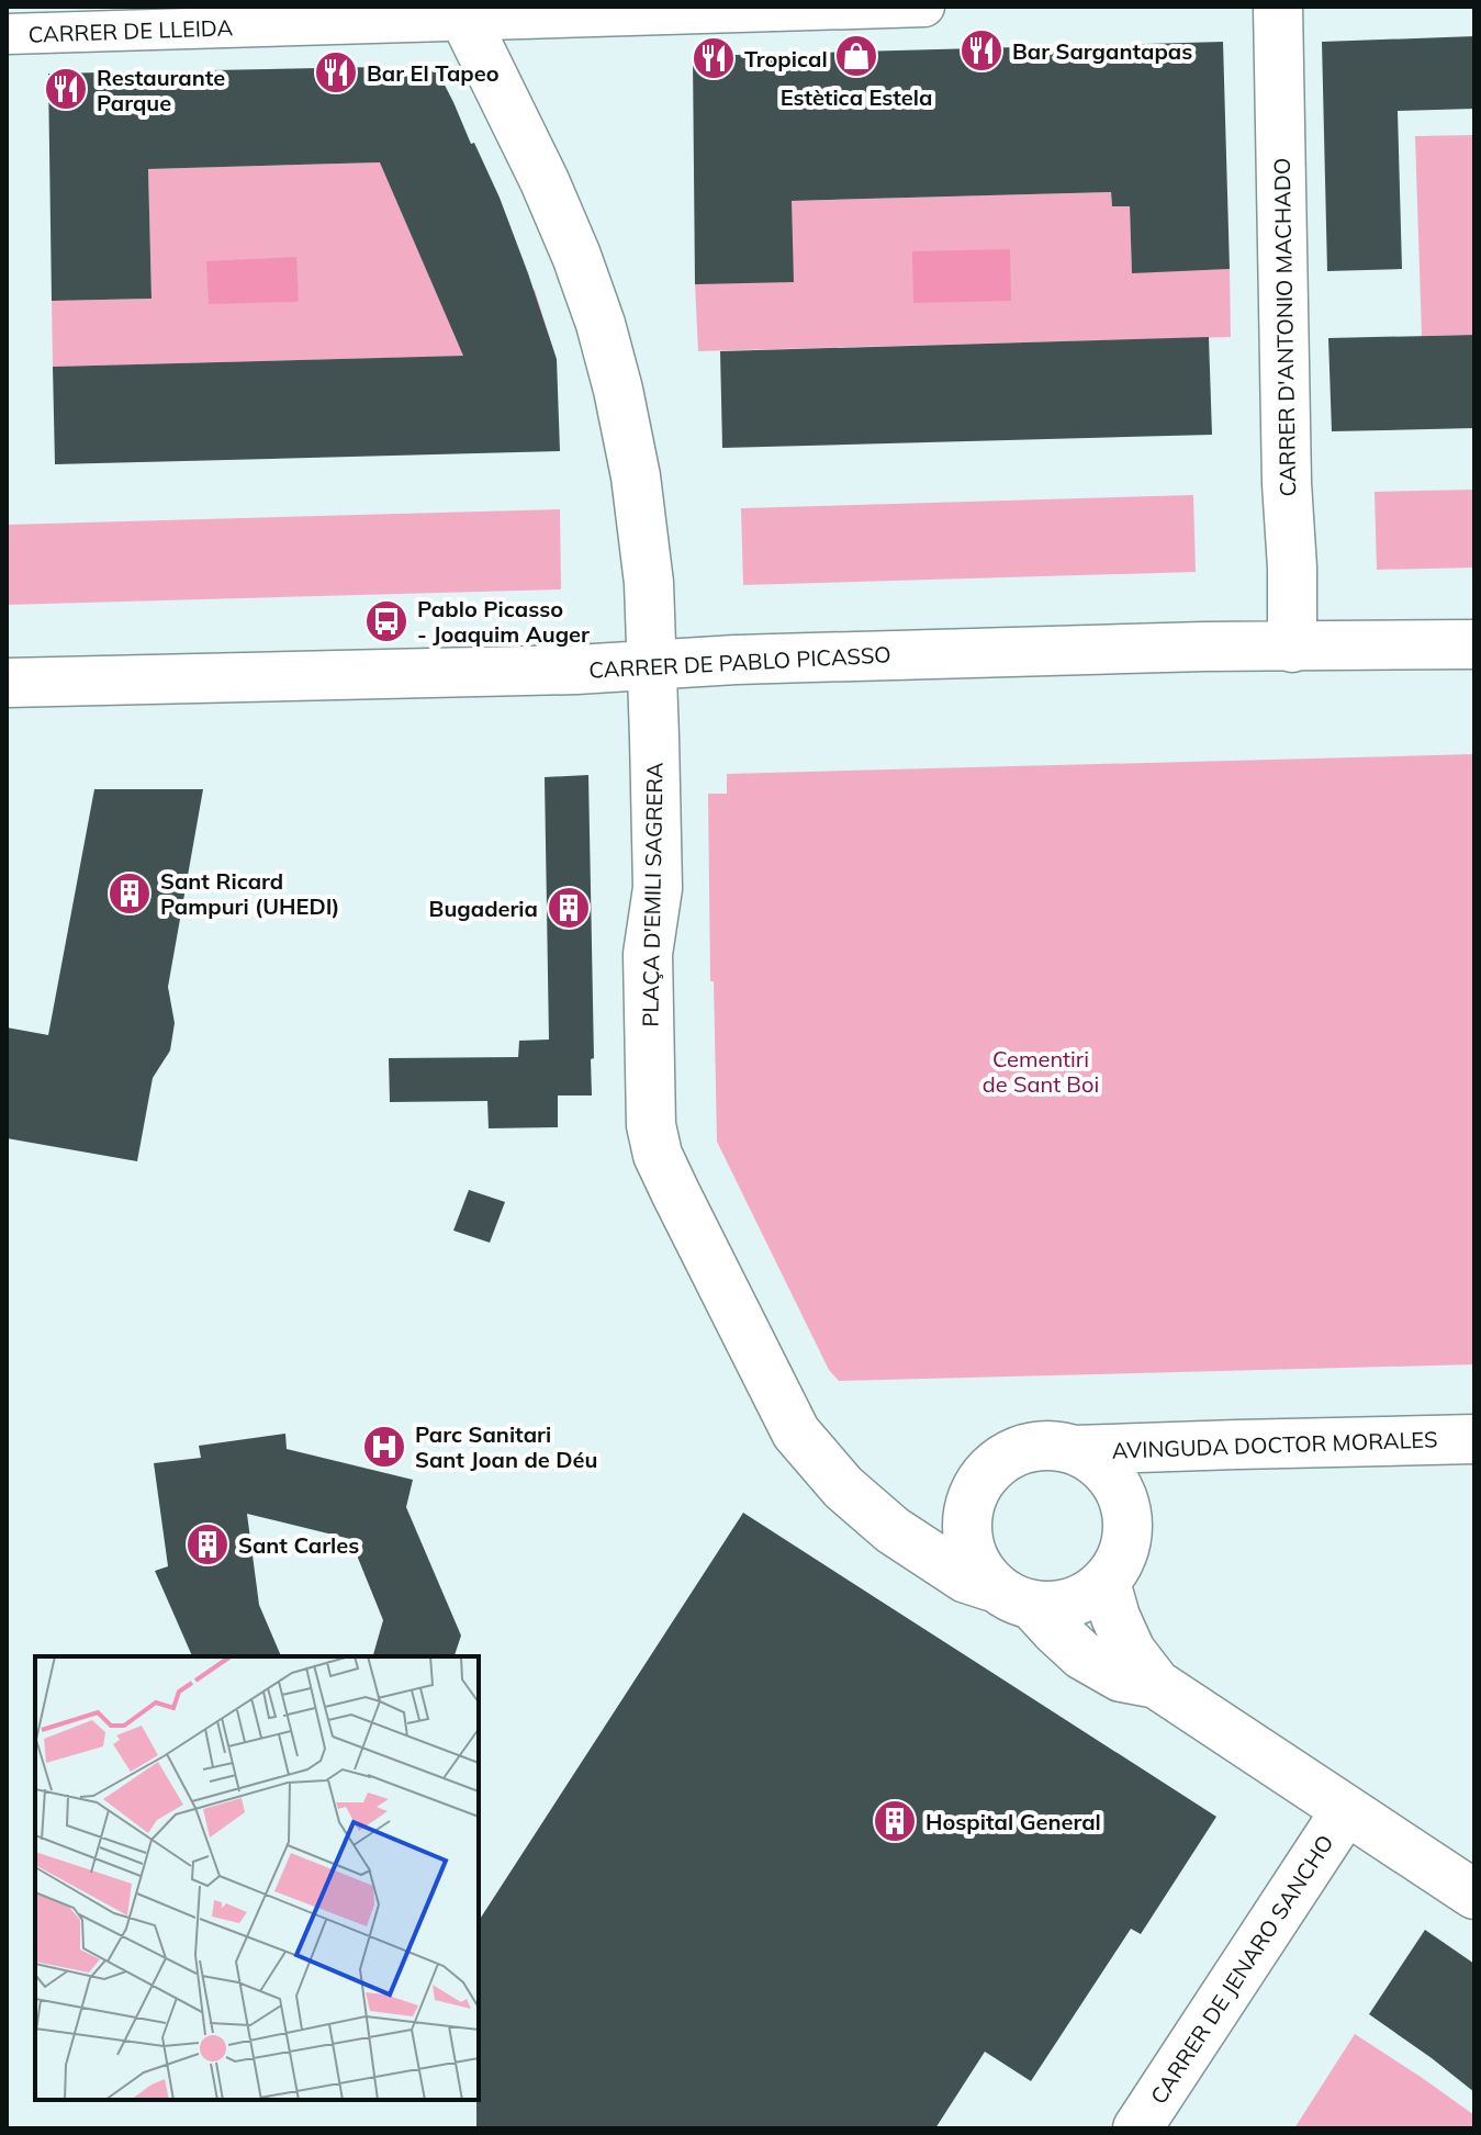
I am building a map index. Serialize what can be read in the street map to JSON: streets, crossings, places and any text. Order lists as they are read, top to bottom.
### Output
{
  "streets": {
    "street": [
      "CARRER DE LLEIDA",
      "CARRER D'ANTONIO MACHADO",
      "CARRER DE PABLO PICASSO",
      "PLAÇA D'EMILI SAGRERA",
      "AVINGUDA DOCTOR MORALES",
      "CARRER DE JENARO SANCHO"
    ]
  },
  "crossings": [
    ["CARRER DE LLEIDA", "PLAÇA D'EMILI SAGRERA"],
    ["CARRER D'ANTONIO MACHADO", "CARRER DE PABLO PICASSO"],
    ["CARRER DE PABLO PICASSO", "PLAÇA D'EMILI SAGRERA"],
    ["PLAÇA D'EMILI SAGRERA", "AVINGUDA DOCTOR MORALES"]
  ],
  "parks": ["Cementiri de Sant Boi"],
  "places": {
    "restaurant": [
      "Bar Sargantapas",
      "Tropical",
      "Bar El Tapeo",
      "Restaurante Parque"
    ],
    "shop": ["Estètica Estela"],
    "bus stop": ["Pablo Picasso - Joaquim Auger"],
    "building": [
      "Sant Ricard Pampuri (UHEDI)",
      "Bugaderia",
      "Sant Carles",
      "Hospital General"
    ],
    "hospital": ["Parc Sanitari Sant Joan de Déu"]
  }
}
